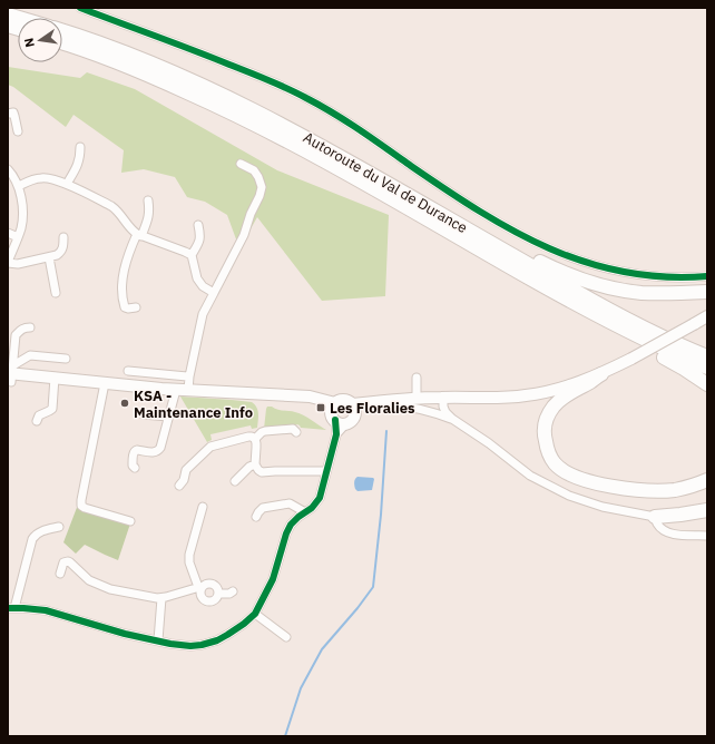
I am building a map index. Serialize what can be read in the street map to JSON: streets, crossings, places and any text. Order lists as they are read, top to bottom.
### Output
{
  "streets": {
    "highway": ["Autoroute du Val de Durance"]
  },
  "places": {
    "other": ["KSA - Maintenance Info"],
    "transit": ["Les Floralies"]
  },
  "north": "left"
}
